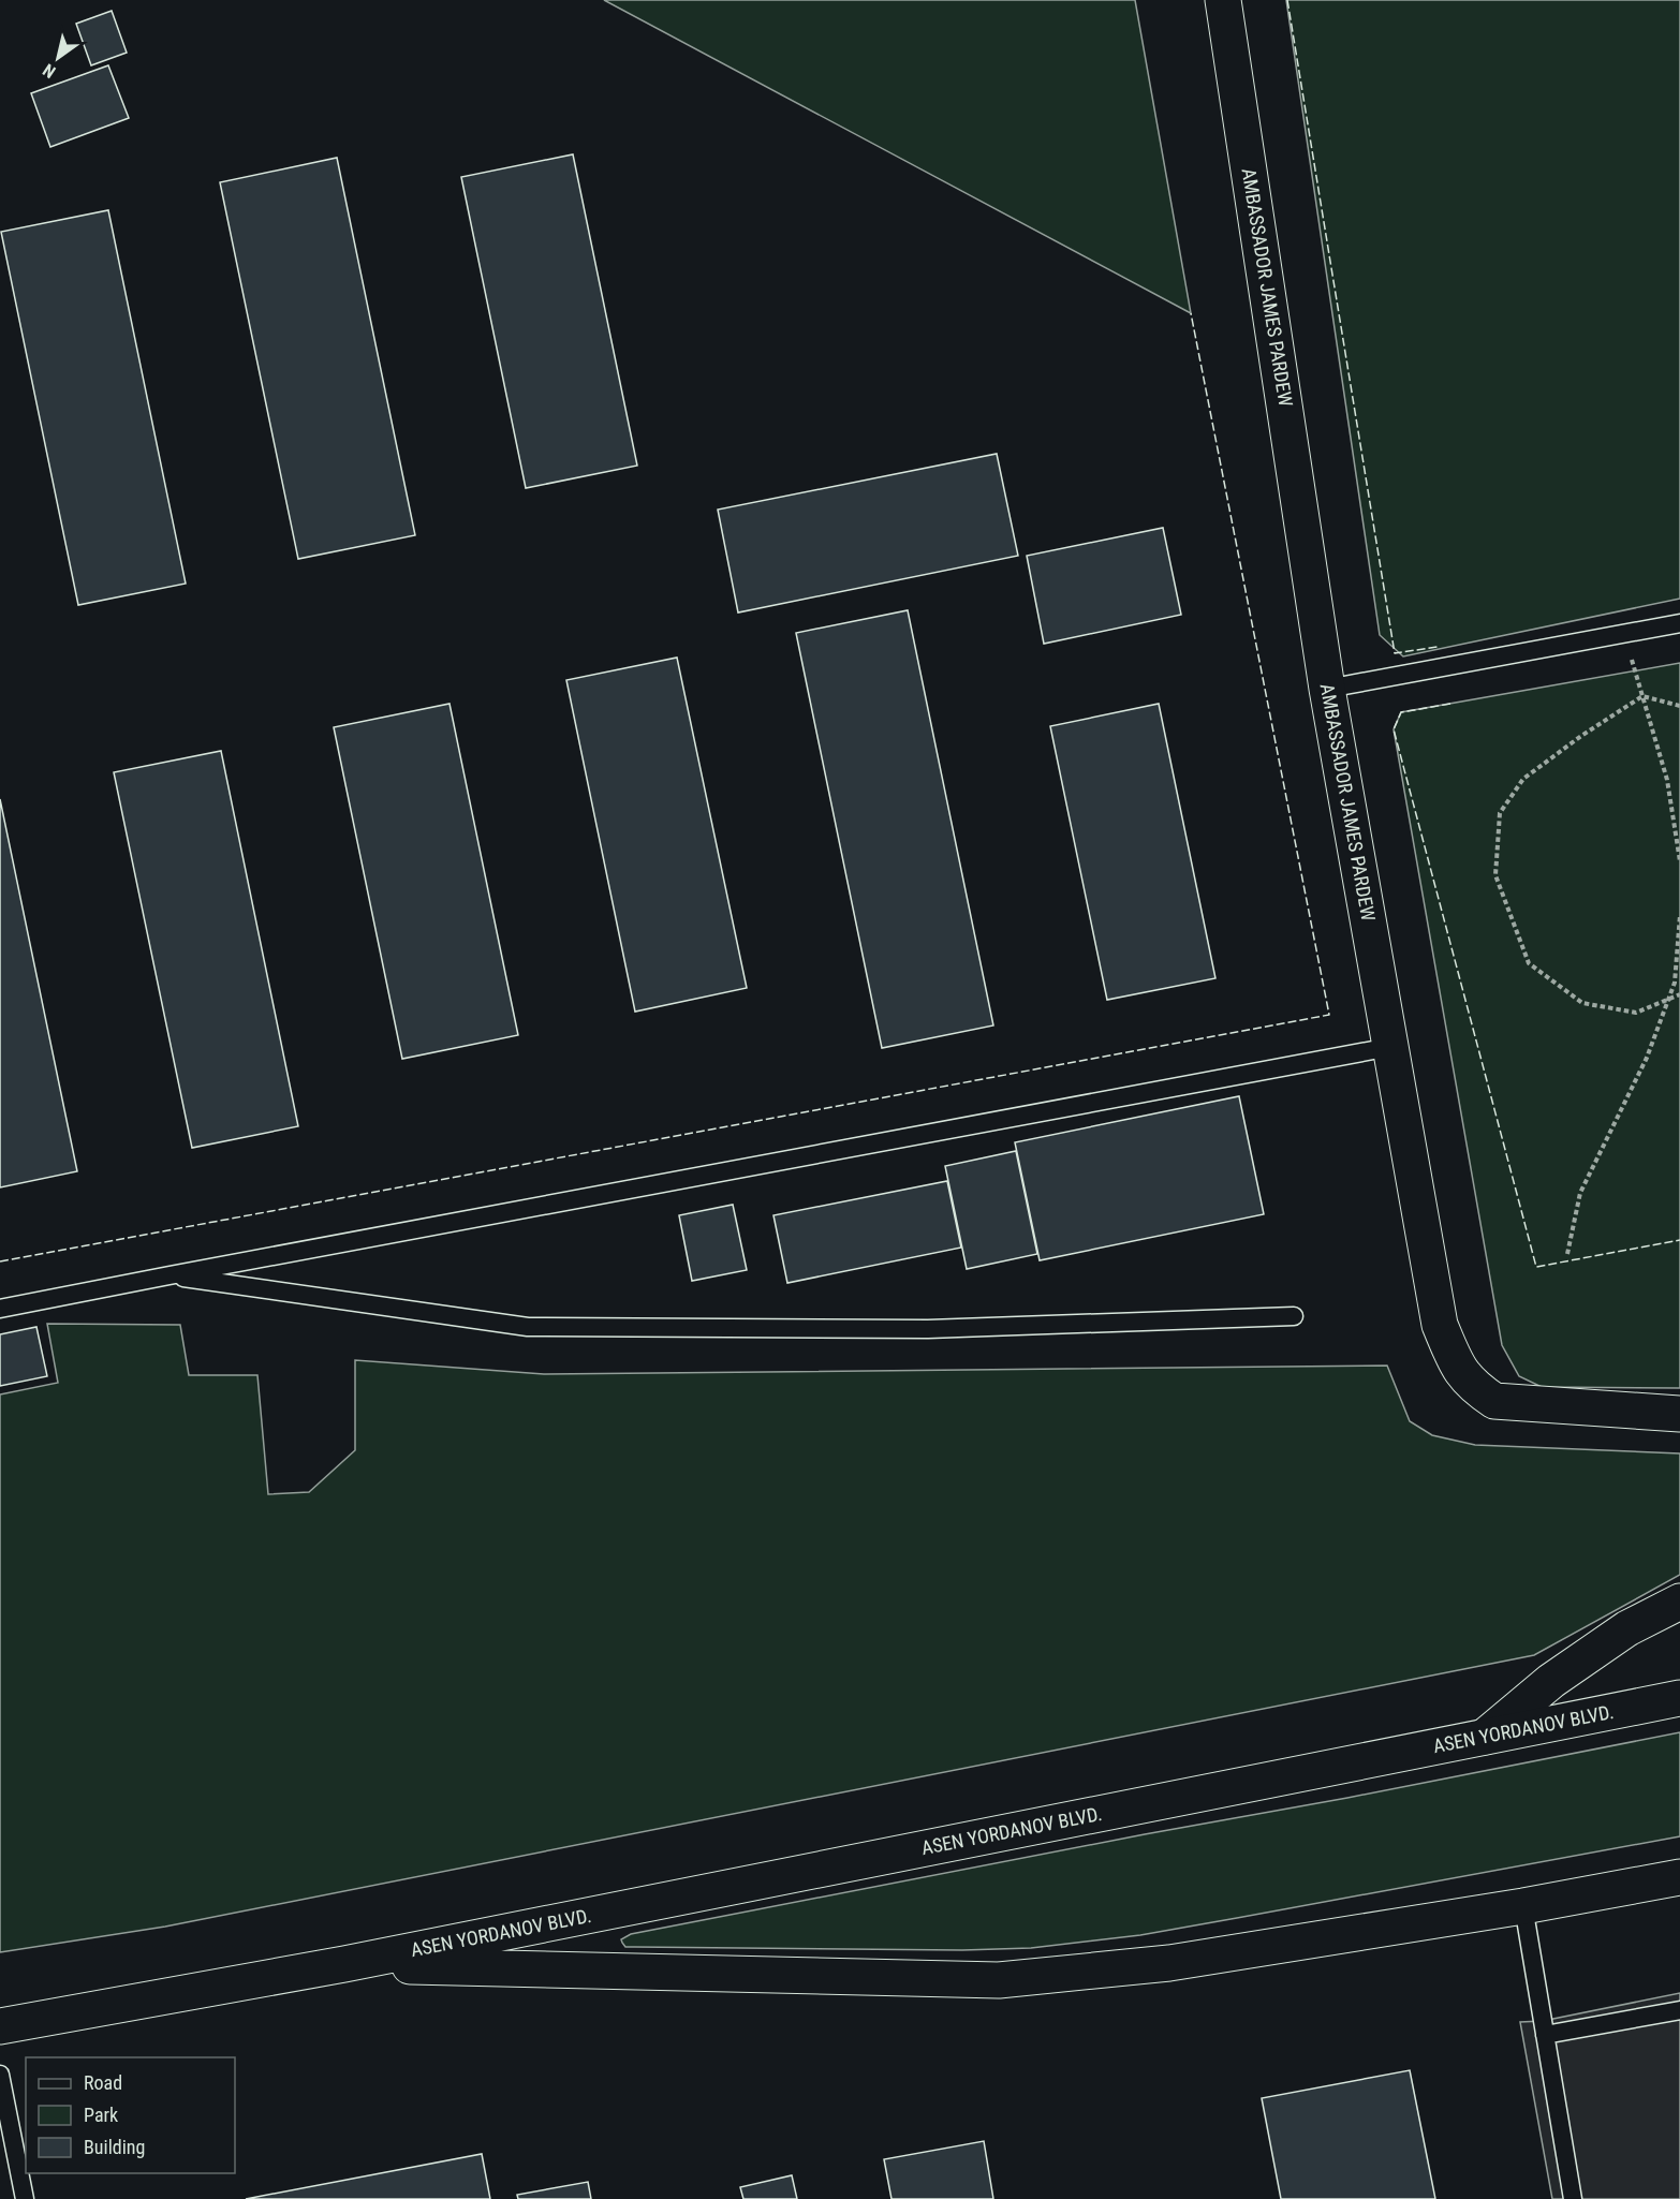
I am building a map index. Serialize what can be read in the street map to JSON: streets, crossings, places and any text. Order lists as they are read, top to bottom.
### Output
{
  "streets": {
    "main road": ["AMBASSADOR JAMES PARDEW", "ASEN YORDANOV BLVD."]
  },
  "legend": ["Road", "Park", "Building"],
  "north": "bottom left"
}
